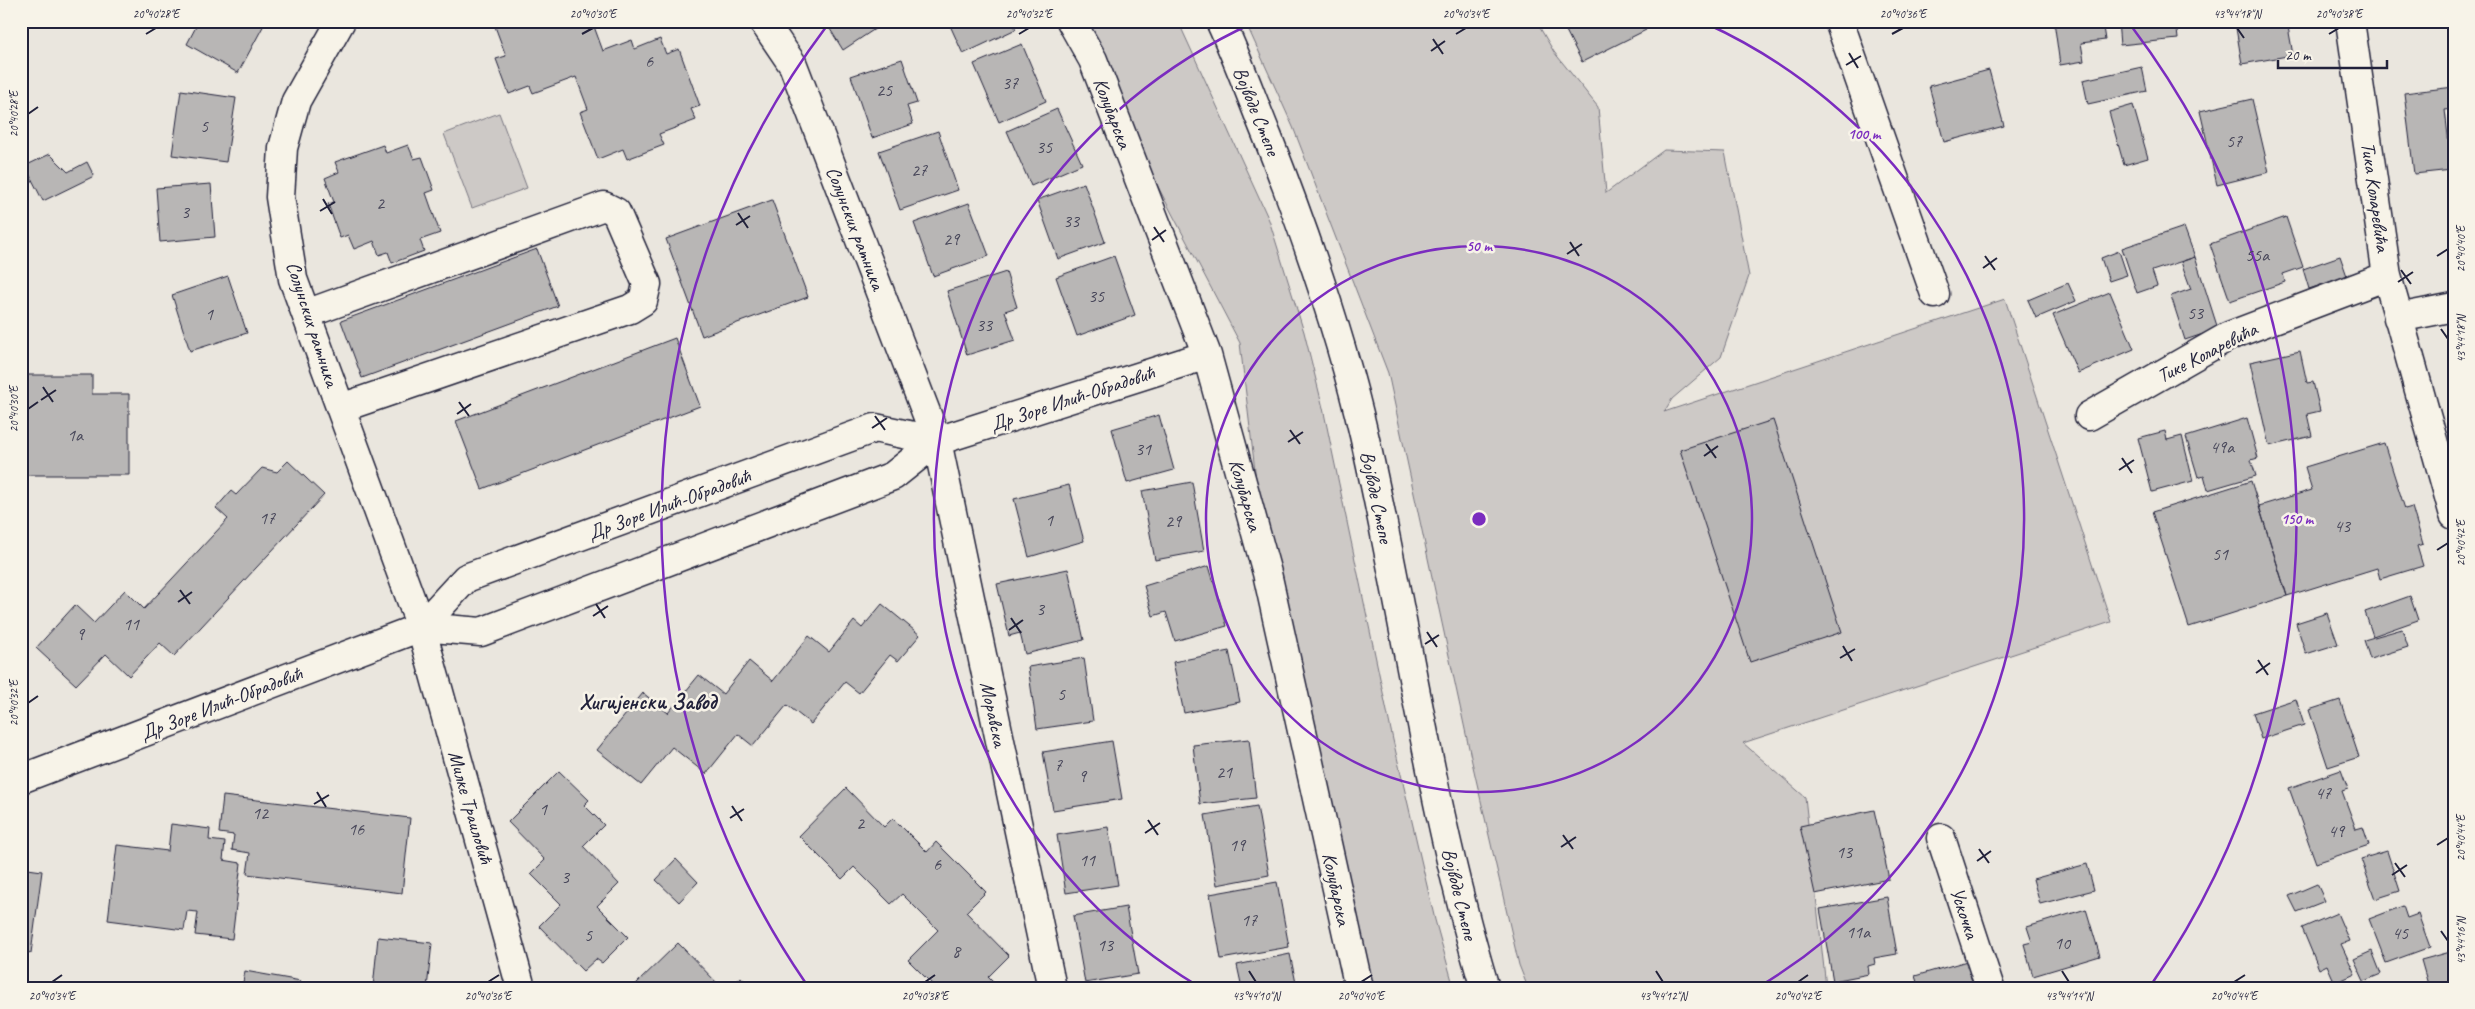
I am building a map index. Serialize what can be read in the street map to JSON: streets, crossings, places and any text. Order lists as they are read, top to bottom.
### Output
{
  "streets": {
    "street": [
      "Војводе Степе",
      "Колубарска",
      "Тика Коларевића",
      "Солунских ратника",
      "Тике Коларевића",
      "Др Зоре Илић-Обрадовић",
      "Моравска",
      "Милке Траиловић",
      "Ускочка"
    ]
  },
  "crossings": [
    ["Колубарска", "Др Зоре Илић-Обрадовић"],
    ["Тика Коларевића", "Тике Коларевића"],
    ["Солунских ратника", "Др Зоре Илић-Обрадовић"],
    ["Солунских ратника", "Моравска"],
    ["Солунских ратника", "Милке Траиловић"],
    ["Др Зоре Илић-Обрадовић", "Моравска"],
    ["Др Зоре Илић-Обрадовић", "Милке Траиловић"]
  ],
  "districts": ["Хигијенски Завод"],
  "house_numbers": [
    "6",
    "37",
    "25",
    "5",
    "57",
    "35",
    "27",
    "2",
    "3",
    "33",
    "29",
    "55a",
    "35",
    "53",
    "1",
    "33",
    "1a",
    "49a",
    "31",
    "17",
    "1",
    "29",
    "43",
    "51",
    "3",
    "11",
    "9",
    "5",
    "7",
    "21",
    "9",
    "47",
    "1",
    "12",
    "2",
    "16",
    "49",
    "19",
    "13",
    "11",
    "6",
    "3",
    "17",
    "11a",
    "45",
    "5",
    "10",
    "13",
    "8"
  ],
  "scale_bar": "20 m",
  "coordinates": [
    "20°40'28\"E",
    "20°40'30\"E",
    "20°40'32\"E",
    "20°40'34\"E",
    "20°40'36\"E",
    "43°44'18\"N",
    "20°40'38\"E",
    "20°40'40\"E",
    "20°40'42\"E",
    "20°40'44\"E",
    "43°44'16\"N",
    "43°44'10\"N",
    "43°44'12\"N",
    "43°44'14\"N"
  ],
  "rings": ["100 m", "50 m", "150 m"]
}
